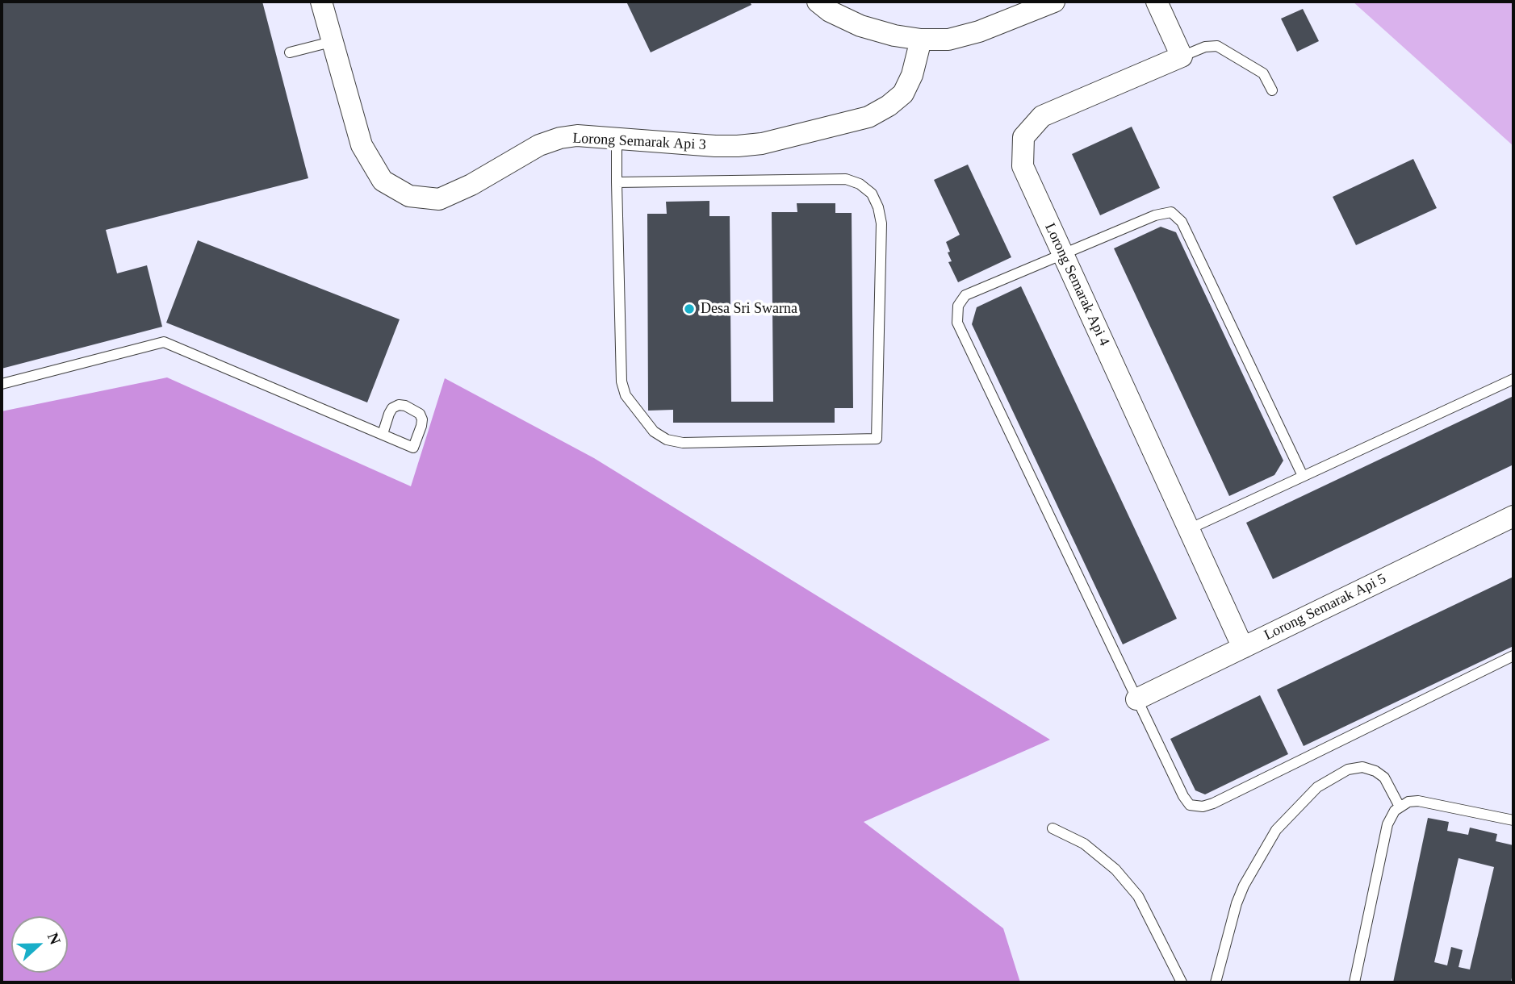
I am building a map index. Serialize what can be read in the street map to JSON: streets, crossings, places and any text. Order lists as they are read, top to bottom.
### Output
{
  "streets": {
    "street": ["Lorong Semarak Api 3", "Lorong Semarak Api 4", "Lorong Semarak Api 5"]
  },
  "crossings": [
    ["Lorong Semarak Api 4", "Lorong Semarak Api 5"]
  ],
  "places": ["Desa Sri Swarna"],
  "north": "right"
}
